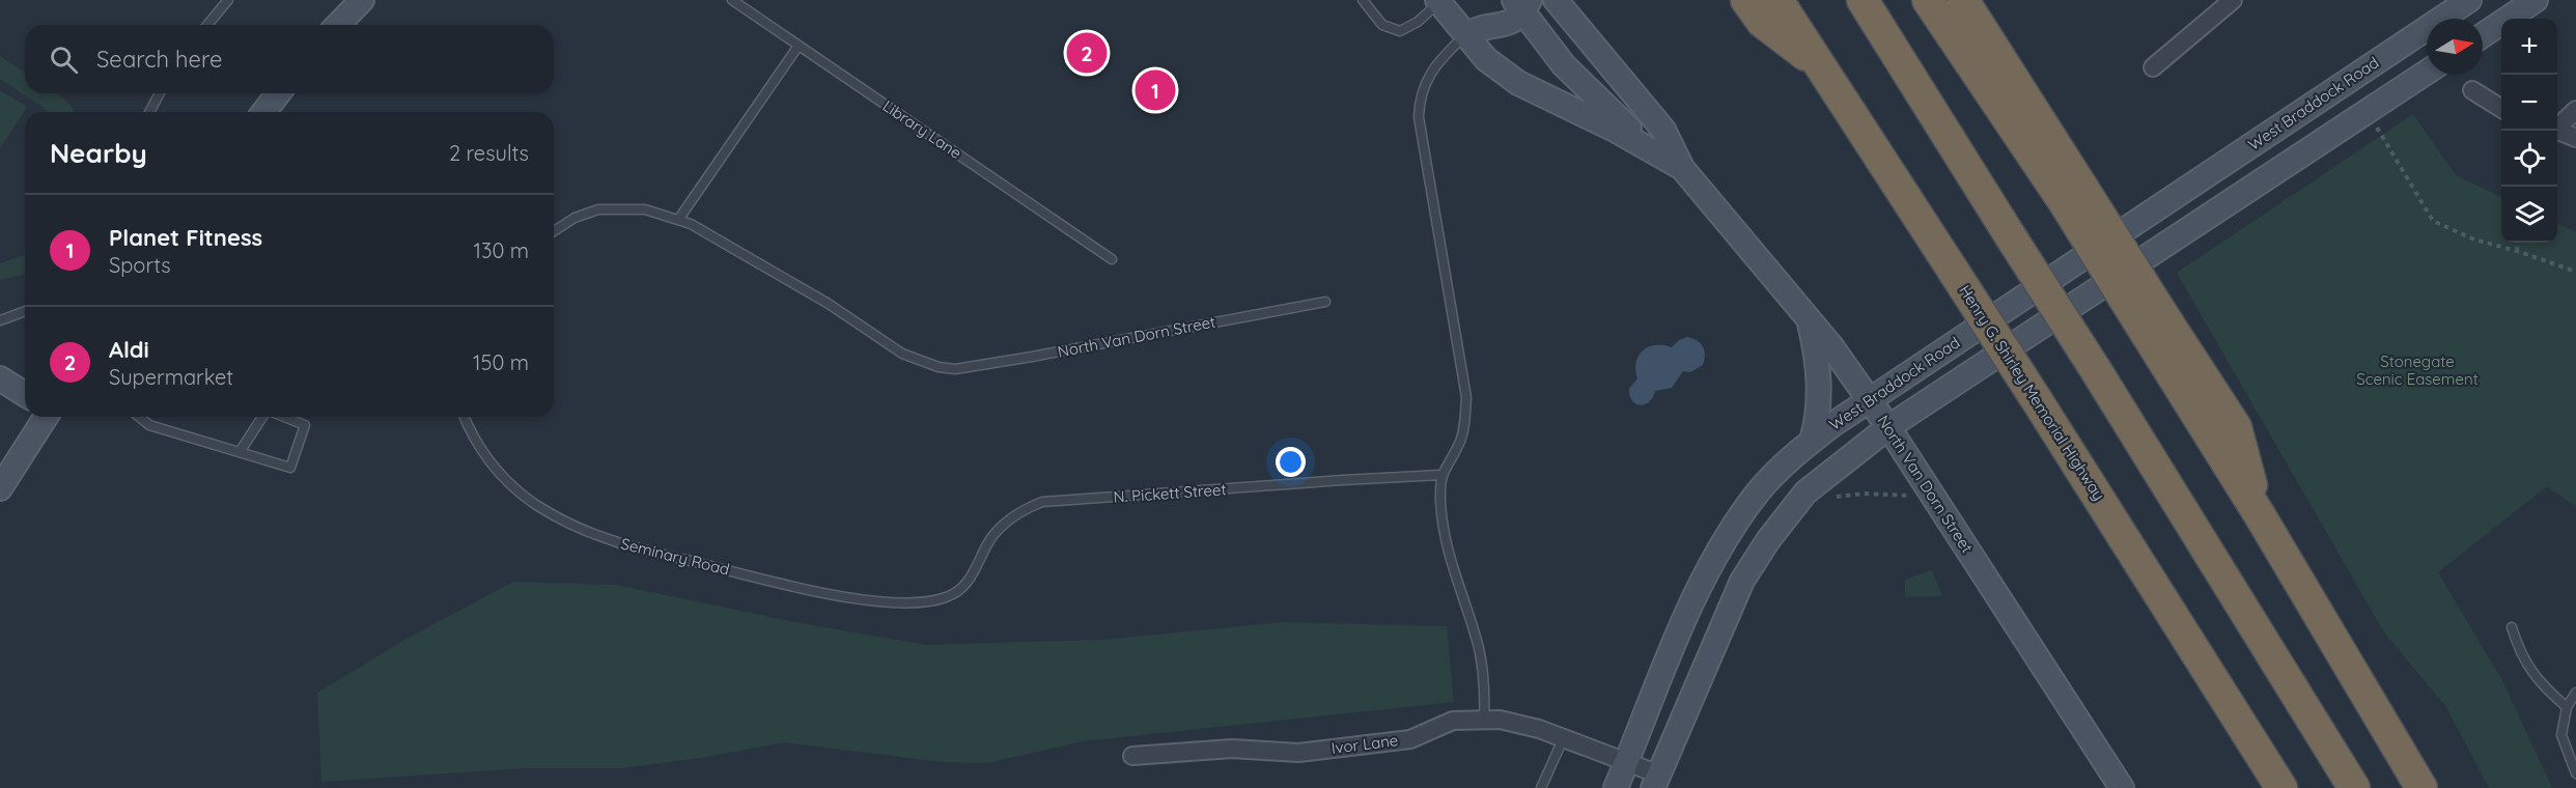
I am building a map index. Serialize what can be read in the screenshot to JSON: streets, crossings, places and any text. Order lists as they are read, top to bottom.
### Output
{
  "streets": {
    "highway": ["Henry G. Shirley Memorial Highway"],
    "main road": ["West Braddock Road", "North Van Dorn Street"],
    "street": ["Ivor Lane"],
    "lane": ["Library Lane", "N. Pickett Street", "Seminary Road"]
  },
  "crossings": [
    ["West Braddock Road", "North Van Dorn Street"],
    ["West Braddock Road", "Ivor Lane"],
    ["N. Pickett Street", "Seminary Road"]
  ],
  "parks": ["Stonegate Scenic Easement"],
  "north": "right",
  "page": {
    "map_buttons": ["+", "−"],
    "search": "Search here",
    "pins": ["2", "1"],
    "heading": ["Nearby", "2 results"],
    "list": [
      {
        "mark": "1",
        "name": "Planet Fitness",
        "note": "Sports",
        "value": "130 m"
      },
      {
        "mark": "2",
        "name": "Aldi",
        "note": "Supermarket",
        "value": "150 m"
      }
    ]
  }
}
